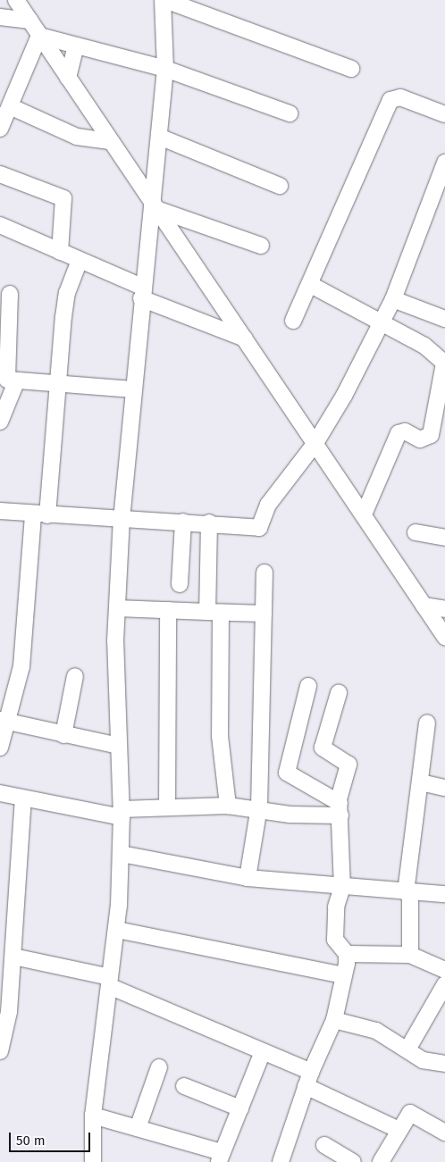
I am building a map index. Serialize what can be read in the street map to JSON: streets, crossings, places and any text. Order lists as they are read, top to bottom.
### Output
{
  "scale_bar": "50 m"
}
